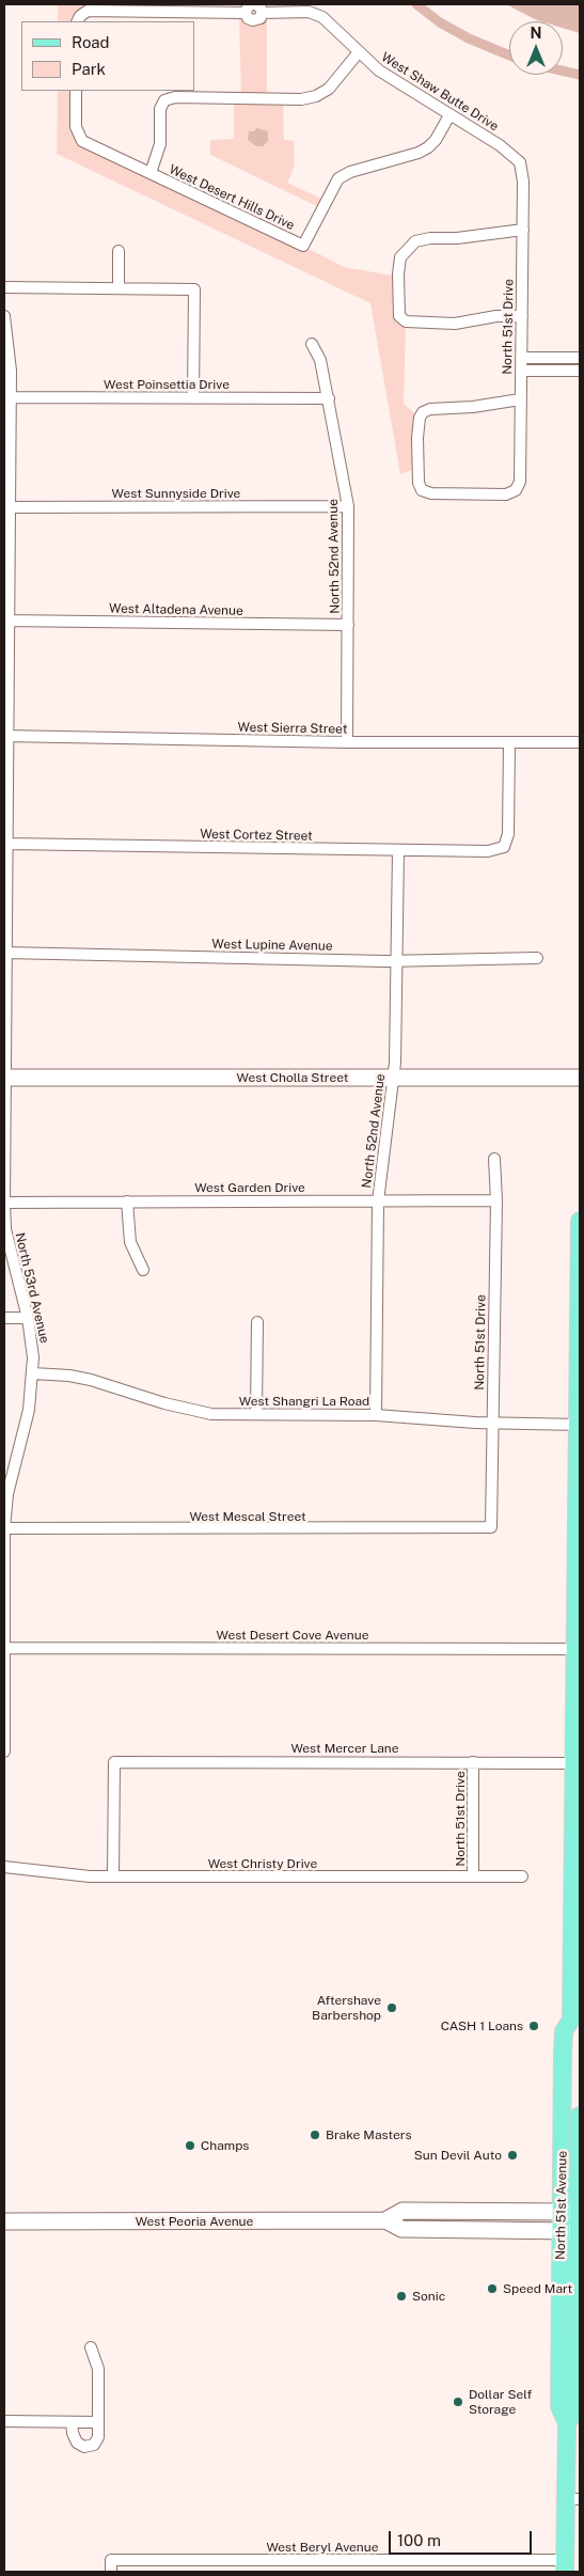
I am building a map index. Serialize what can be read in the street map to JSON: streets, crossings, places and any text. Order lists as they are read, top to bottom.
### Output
{
  "streets": {
    "main road": ["West Cholla Street", "North 51st Avenue", "West Peoria Avenue"],
    "street": [
      "West Shaw Butte Drive",
      "West Desert Hills Drive",
      "North 51st Drive",
      "West Poinsettia Drive",
      "West Sunnyside Drive",
      "North 52nd Avenue",
      "West Altadena Avenue",
      "West Sierra Street",
      "West Cortez Street",
      "West Lupine Avenue",
      "West Garden Drive",
      "North 53rd Avenue",
      "West Shangri La Road",
      "West Mescal Street",
      "West Desert Cove Avenue",
      "West Mercer Lane",
      "West Christy Drive",
      "West Beryl Avenue"
    ]
  },
  "crossings": [
    ["West Shaw Butte Drive", "West Desert Hills Drive"],
    ["West Shaw Butte Drive", "North 51st Drive"],
    ["North 51st Drive", "West Garden Drive"],
    ["North 51st Drive", "West Shangri La Road"],
    ["North 51st Drive", "West Mescal Street"],
    ["North 51st Drive", "West Mercer Lane"],
    ["North 51st Drive", "West Christy Drive"],
    ["West Poinsettia Drive", "North 52nd Avenue"],
    ["West Poinsettia Drive", "North 53rd Avenue"],
    ["West Sunnyside Drive", "North 52nd Avenue"],
    ["West Sunnyside Drive", "North 53rd Avenue"],
    ["North 52nd Avenue", "West Altadena Avenue"],
    ["North 52nd Avenue", "West Sierra Street"],
    ["North 52nd Avenue", "West Cortez Street"],
    ["North 52nd Avenue", "West Lupine Avenue"],
    ["North 52nd Avenue", "West Cholla Street"],
    ["North 52nd Avenue", "West Garden Drive"],
    ["North 52nd Avenue", "West Shangri La Road"],
    ["West Altadena Avenue", "North 53rd Avenue"],
    ["West Sierra Street", "West Cortez Street"],
    ["West Sierra Street", "North 53rd Avenue"],
    ["West Cortez Street", "North 53rd Avenue"],
    ["West Lupine Avenue", "North 53rd Avenue"],
    ["West Cholla Street", "North 53rd Avenue"],
    ["West Garden Drive", "North 53rd Avenue"],
    ["North 53rd Avenue", "West Shangri La Road"],
    ["North 53rd Avenue", "West Mescal Street"],
    ["North 53rd Avenue", "West Desert Cove Avenue"],
    ["West Shangri La Road", "North 51st Avenue"],
    ["West Desert Cove Avenue", "North 51st Avenue"],
    ["West Mercer Lane", "West Christy Drive"],
    ["West Mercer Lane", "North 51st Avenue"],
    ["North 51st Avenue", "West Peoria Avenue"],
    ["North 51st Avenue", "West Beryl Avenue"]
  ],
  "places": [
    "Aftershave Barbershop",
    "CASH 1 Loans",
    "Brake Masters",
    "Champs",
    "Sun Devil Auto",
    "Speed Mart",
    "Sonic",
    "Dollar Self Storage"
  ],
  "legend": ["Road", "Park"],
  "scale_bar": "100 m",
  "north": "top"
}
